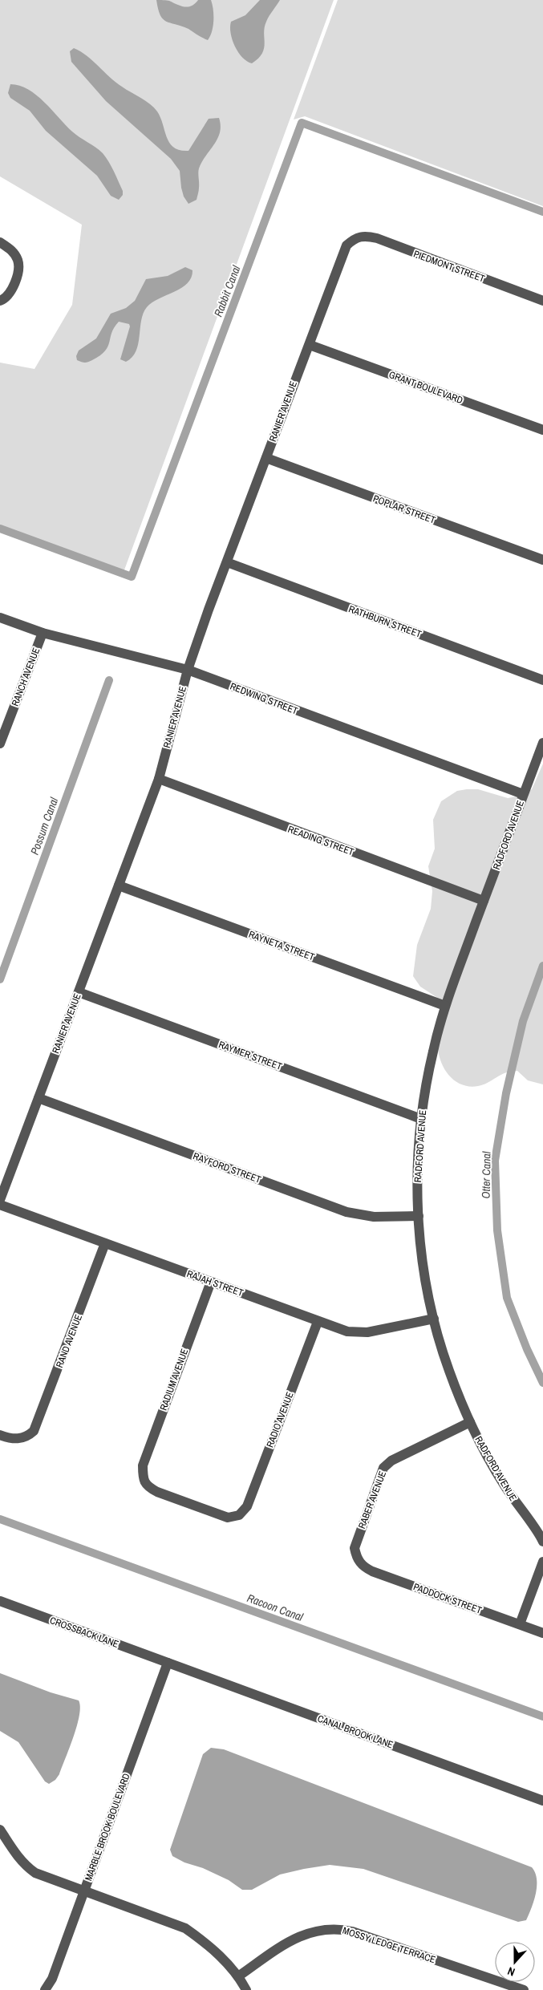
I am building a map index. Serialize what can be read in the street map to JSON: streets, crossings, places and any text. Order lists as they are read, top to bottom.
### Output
{
  "streets": {
    "street": [
      "PIEDMONT STREET",
      "GRANT BOULEVARD",
      "RANIER AVENUE",
      "POPLAR STREET",
      "RATHBURN STREET",
      "RANCH AVENUE",
      "REDWING STREET",
      "RADFORD AVENUE",
      "READING STREET",
      "RAYNETA STREET",
      "RAYMER STREET",
      "RAYFORD STREET",
      "RAJAH STREET",
      "RAND AVENUE",
      "RADIUM AVENUE",
      "RADIO AVENUE",
      "RABER AVENUE",
      "PADDOCK STREET",
      "CROSSBACK LANE",
      "CANAL BROOK LANE",
      "MARBLE BROOK BOULEVARD",
      "MOSSY LEDGE TERRACE"
    ]
  },
  "crossings": [
    ["PIEDMONT STREET", "RANIER AVENUE"],
    ["GRANT BOULEVARD", "RANIER AVENUE"],
    ["RANIER AVENUE", "POPLAR STREET"],
    ["RANIER AVENUE", "RATHBURN STREET"],
    ["RANIER AVENUE", "REDWING STREET"],
    ["RANIER AVENUE", "READING STREET"],
    ["RANIER AVENUE", "RAYNETA STREET"],
    ["RANIER AVENUE", "RAYMER STREET"],
    ["RANIER AVENUE", "RAYFORD STREET"],
    ["RANCH AVENUE", "REDWING STREET"],
    ["REDWING STREET", "RADFORD AVENUE"],
    ["RADFORD AVENUE", "READING STREET"],
    ["RADFORD AVENUE", "RAYNETA STREET"],
    ["RADFORD AVENUE", "RAYMER STREET"],
    ["RADFORD AVENUE", "RAYFORD STREET"],
    ["RADFORD AVENUE", "RAJAH STREET"],
    ["RADFORD AVENUE", "RABER AVENUE"],
    ["RAJAH STREET", "RAND AVENUE"],
    ["RAJAH STREET", "RADIUM AVENUE"],
    ["RAJAH STREET", "RADIO AVENUE"],
    ["RADIUM AVENUE", "RADIO AVENUE"],
    ["RABER AVENUE", "PADDOCK STREET"],
    ["CROSSBACK LANE", "CANAL BROOK LANE"],
    ["CROSSBACK LANE", "MARBLE BROOK BOULEVARD"],
    ["CANAL BROOK LANE", "MARBLE BROOK BOULEVARD"]
  ],
  "water": [
    "Rabbit Canal",
    "Possum Canal",
    "Otter Canal",
    "Racoon Canal"
  ],
  "north": "bottom"
}
